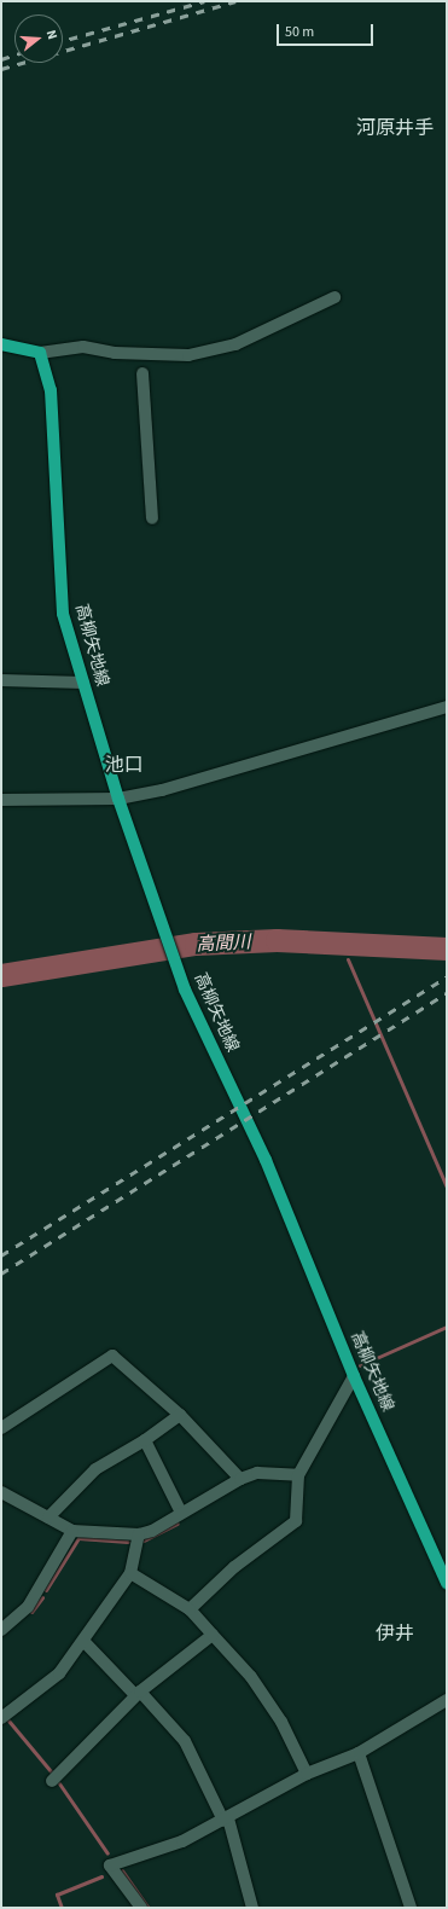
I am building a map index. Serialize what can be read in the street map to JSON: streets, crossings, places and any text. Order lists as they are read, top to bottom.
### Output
{
  "streets": {
    "main road": ["高柳矢地線"]
  },
  "districts": ["河原井手", "池口", "伊井"],
  "water": ["高間川"],
  "scale_bar": "50 m",
  "north": "right"
}
